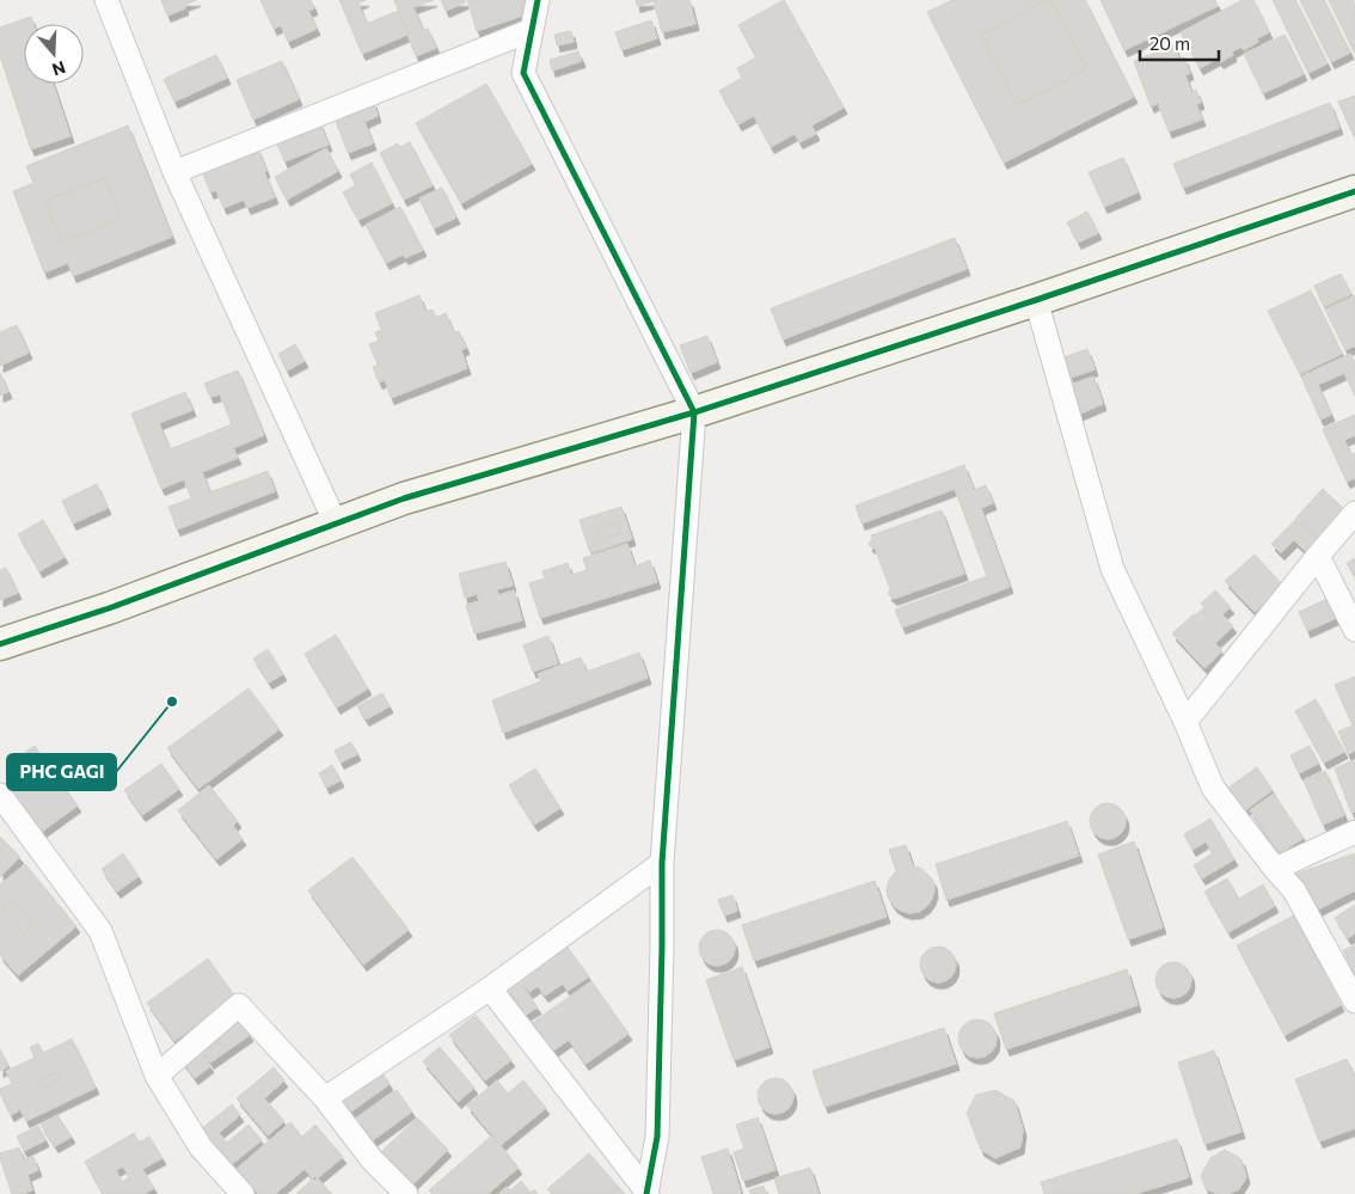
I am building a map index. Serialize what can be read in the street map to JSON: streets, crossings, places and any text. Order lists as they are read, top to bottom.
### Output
{
  "places": ["PHC GAGI"],
  "scale_bar": "20 m",
  "north": "bottom"
}
